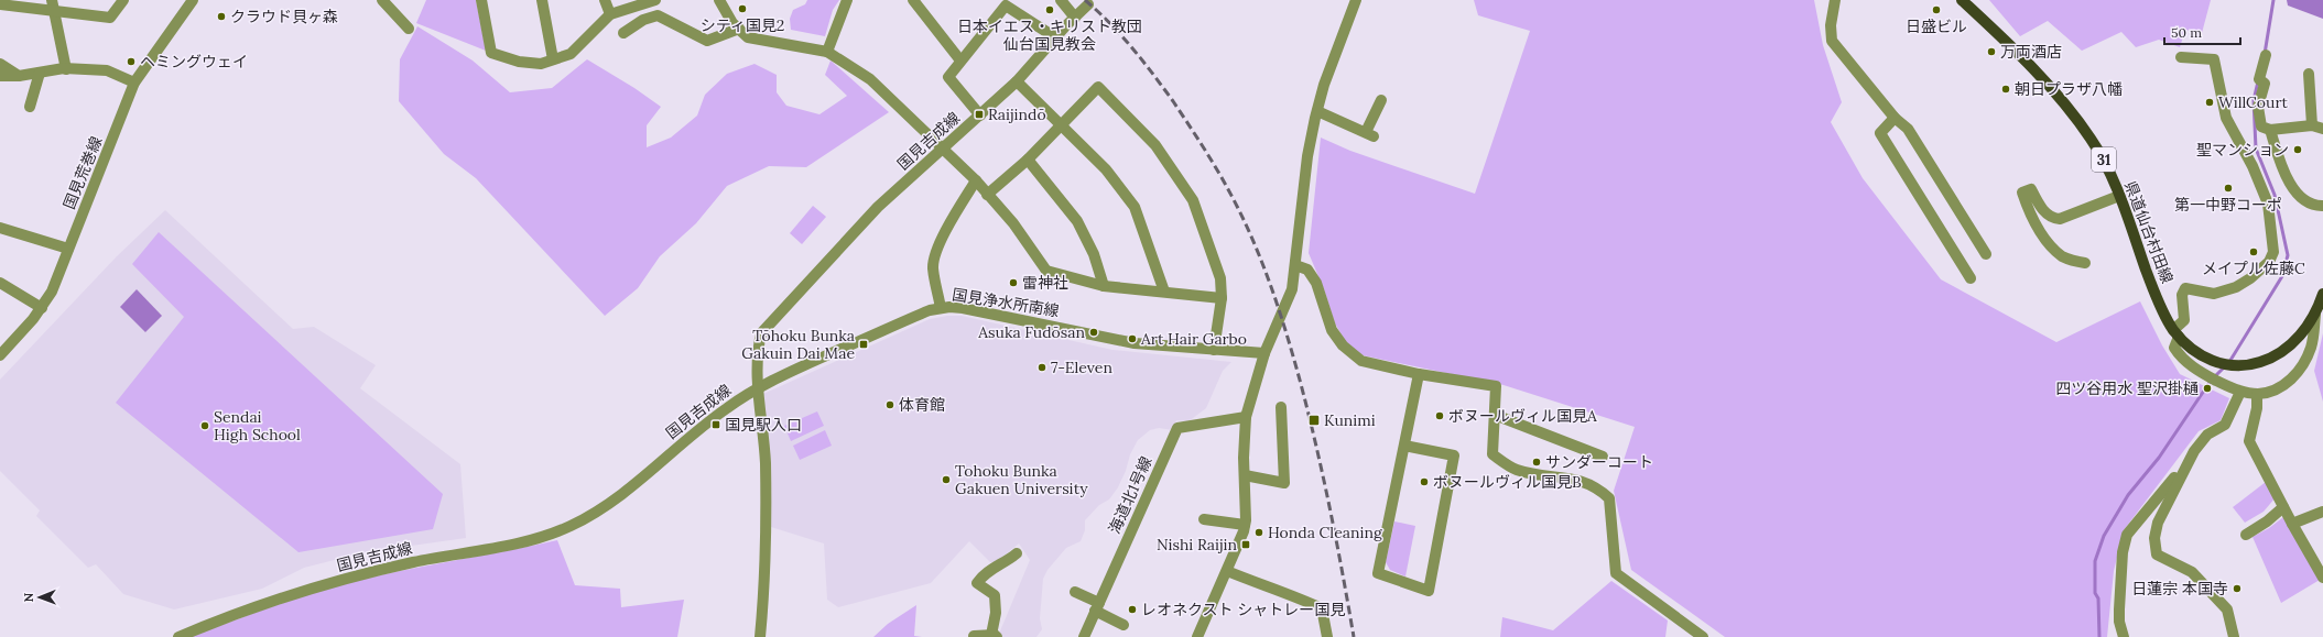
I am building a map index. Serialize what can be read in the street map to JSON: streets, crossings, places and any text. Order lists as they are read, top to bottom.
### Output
{
  "streets": {
    "main road": ["31", "県道仙台村田線"],
    "street": [
      "国見吉成線",
      "国見荒巻線",
      "国見浄水所南線",
      "海道北1号線"
    ]
  },
  "crossings": [
    ["国見吉成線", "国見浄水所南線"]
  ],
  "places": {
    "other": [
      "シティ国見2",
      "日本イエス・キリスト教団 仙台国見教会",
      "日盛ビル",
      "クラウド貝ヶ森",
      "万両酒店",
      "ヘミングウェイ",
      "朝日プラザ八幡",
      "WillCourt",
      "聖マンション",
      "第一中野コーポ",
      "メイプル佐藤C",
      "雷神社",
      "Asuka Fudōsan",
      "Art Hair Garbo",
      "7-Eleven",
      "四ツ谷用水 聖沢掛樋",
      "体育館",
      "ボヌールヴィル国見A",
      "Sendai High School",
      "サンダーコート",
      "Tohoku Bunka Gakuen University",
      "ボヌールヴィル国見B",
      "Honda Cleaning",
      "日蓮宗 本国寺",
      "レオネクスト シャトレー国見"
    ],
    "transit": [
      "Raijindō",
      "Tōhoku Bunka Gakuin Dai Mae",
      "Kunimi",
      "国見駅入口",
      "Nishi Raijin"
    ]
  },
  "scale_bar": "50 m",
  "north": "left"
}
